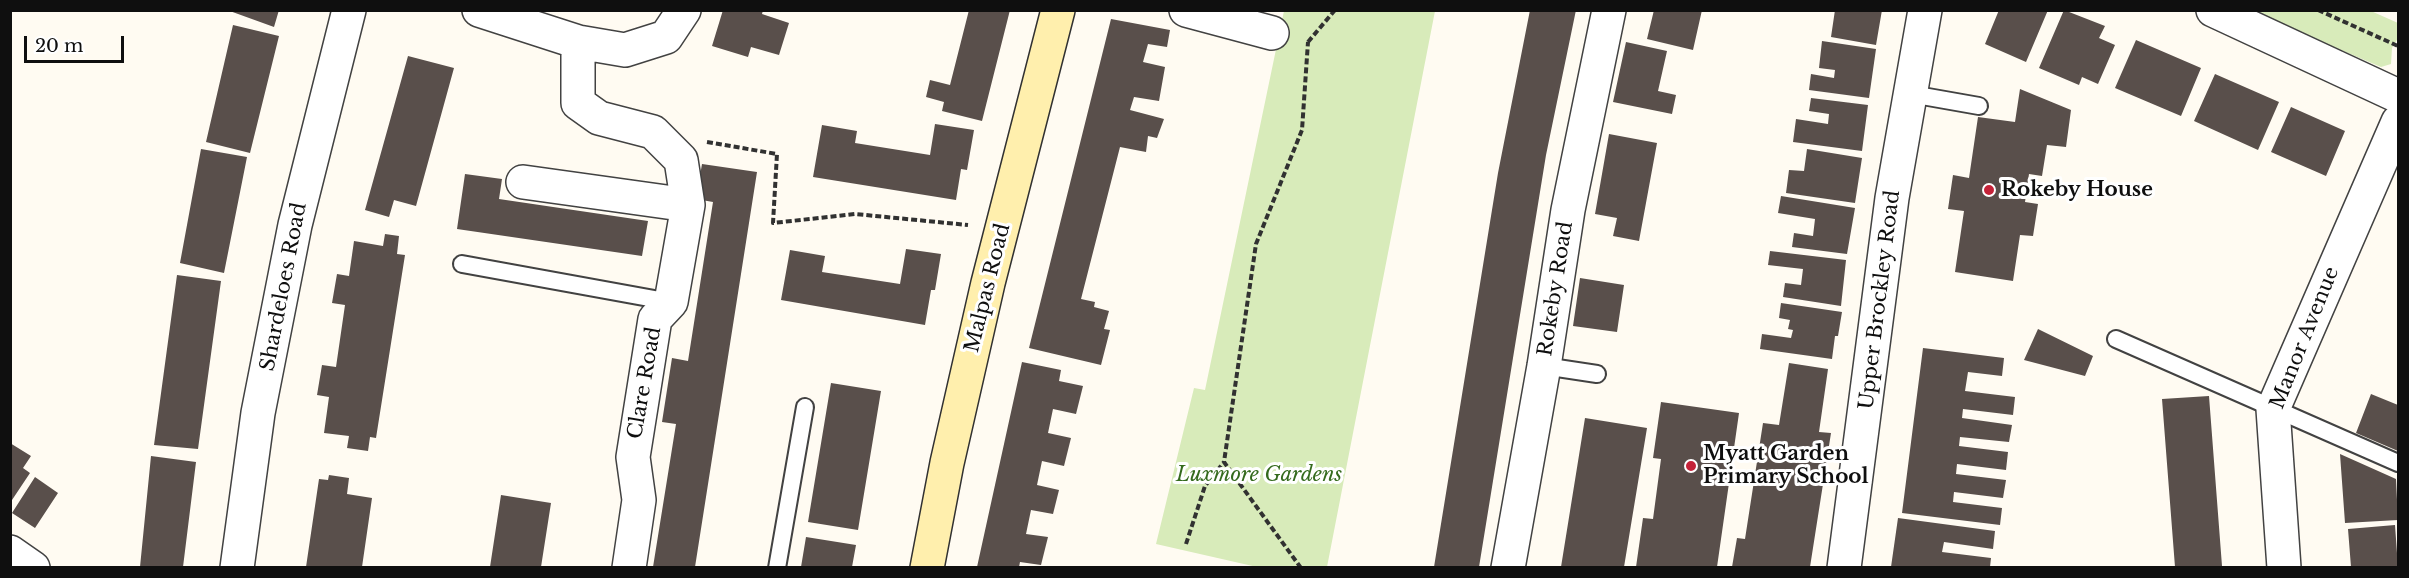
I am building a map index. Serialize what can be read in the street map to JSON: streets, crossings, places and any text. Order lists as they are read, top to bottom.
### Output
{
  "streets": {
    "main road": ["Malpas Road"],
    "street": [
      "Shardeloes Road",
      "Rokeby Road",
      "Upper Brockley Road",
      "Manor Avenue",
      "Clare Road"
    ]
  },
  "parks": ["Luxmore Gardens"],
  "places": ["Rokeby House", "Myatt Garden Primary School"],
  "scale_bar": "20 m"
}
